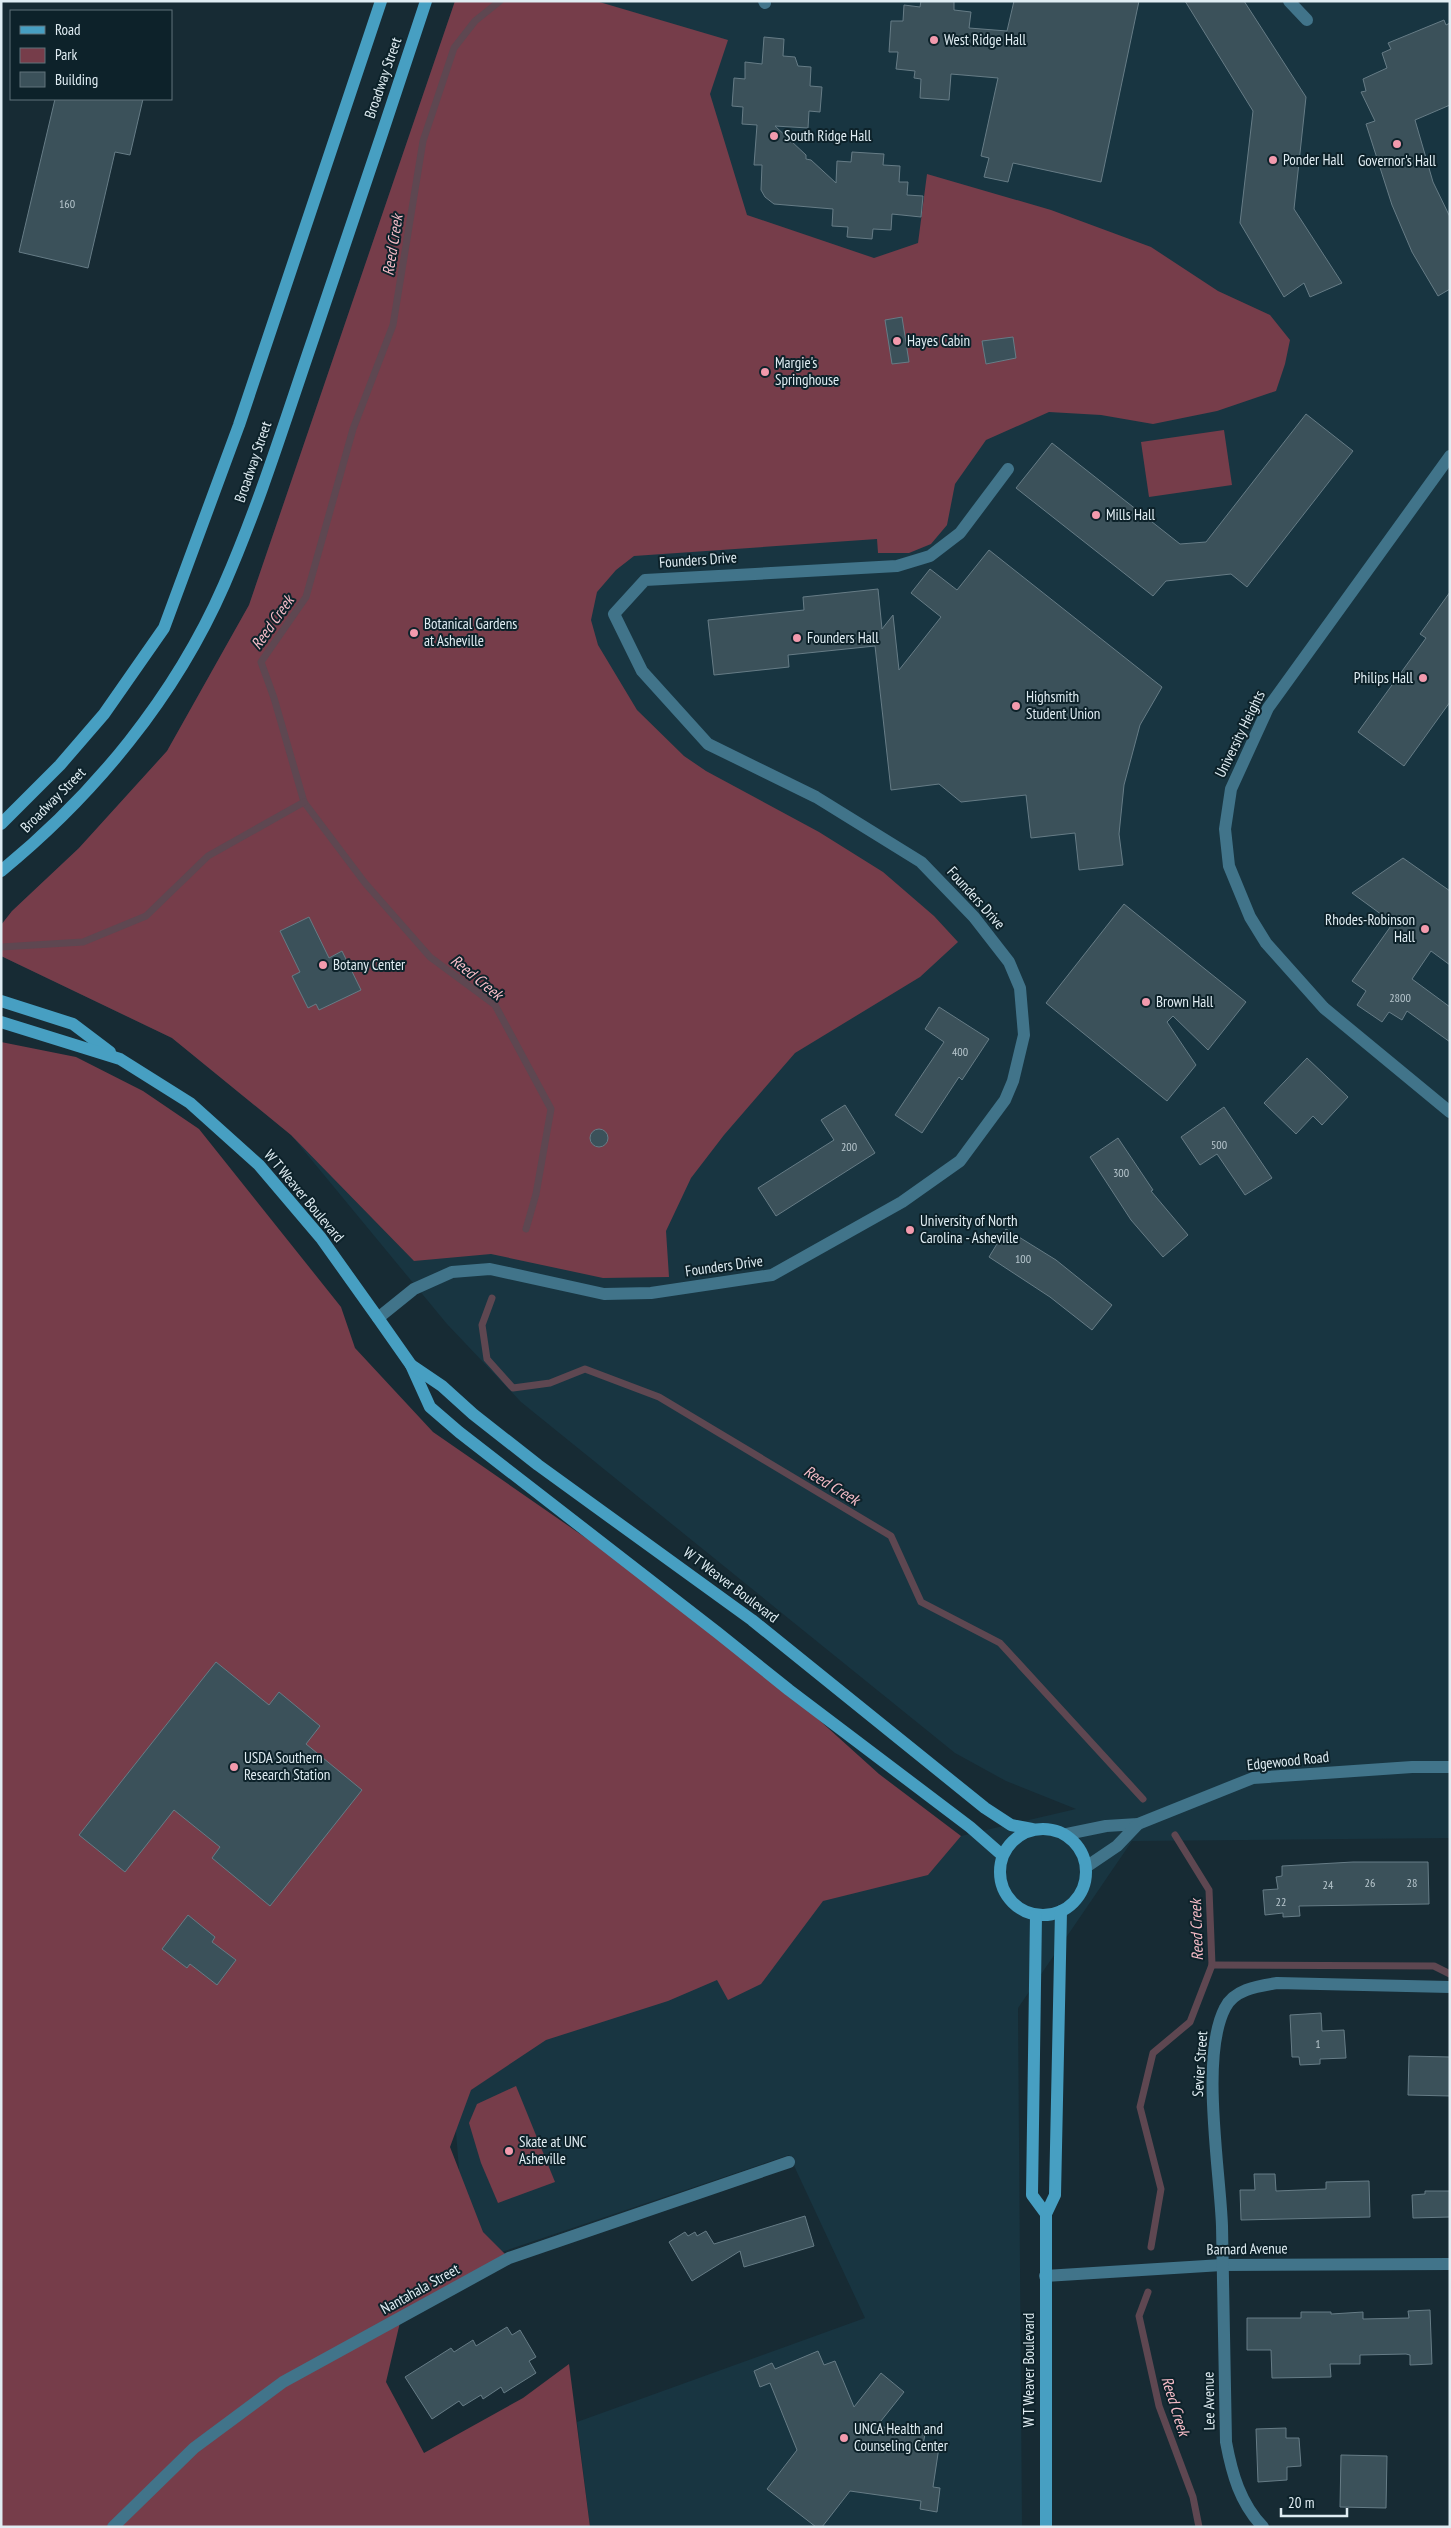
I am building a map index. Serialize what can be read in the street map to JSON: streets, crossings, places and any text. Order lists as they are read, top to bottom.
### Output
{
  "streets": {
    "main road": ["Broadway Street", "W T Weaver Boulevard"],
    "street": [
      "Founders Drive",
      "University Heights",
      "Edgewood Road",
      "Sevier Street",
      "Barnard Avenue",
      "Nantahala Street",
      "Lee Avenue"
    ]
  },
  "crossings": [
    ["Founders Drive", "W T Weaver Boulevard"],
    ["W T Weaver Boulevard", "Edgewood Road"],
    ["W T Weaver Boulevard", "Barnard Avenue"],
    ["Sevier Street", "Barnard Avenue"],
    ["Sevier Street", "Lee Avenue"],
    ["Barnard Avenue", "Lee Avenue"]
  ],
  "water": ["Reed Creek"],
  "places": [
    "West Ridge Hall",
    "South Ridge Hall",
    "Governor's Hall",
    "Ponder Hall",
    "Hayes Cabin",
    "Margie's Springhouse",
    "Mills Hall",
    "Botanical Gardens at Asheville",
    "Founders Hall",
    "Philips Hall",
    "Highsmith Student Union",
    "Rhodes-Robinson Hall",
    "Botany Center",
    "Brown Hall",
    "University of North Carolina - Asheville",
    "USDA Southern Research Station",
    "Skate at UNC Asheville",
    "UNCA Health and Counseling Center"
  ],
  "house_numbers": [
    "160",
    "2800",
    "400",
    "500",
    "200",
    "300",
    "100",
    "26",
    "28",
    "24",
    "22",
    "1"
  ],
  "legend": ["Road", "Park", "Building"],
  "scale_bar": "20 m"
}
